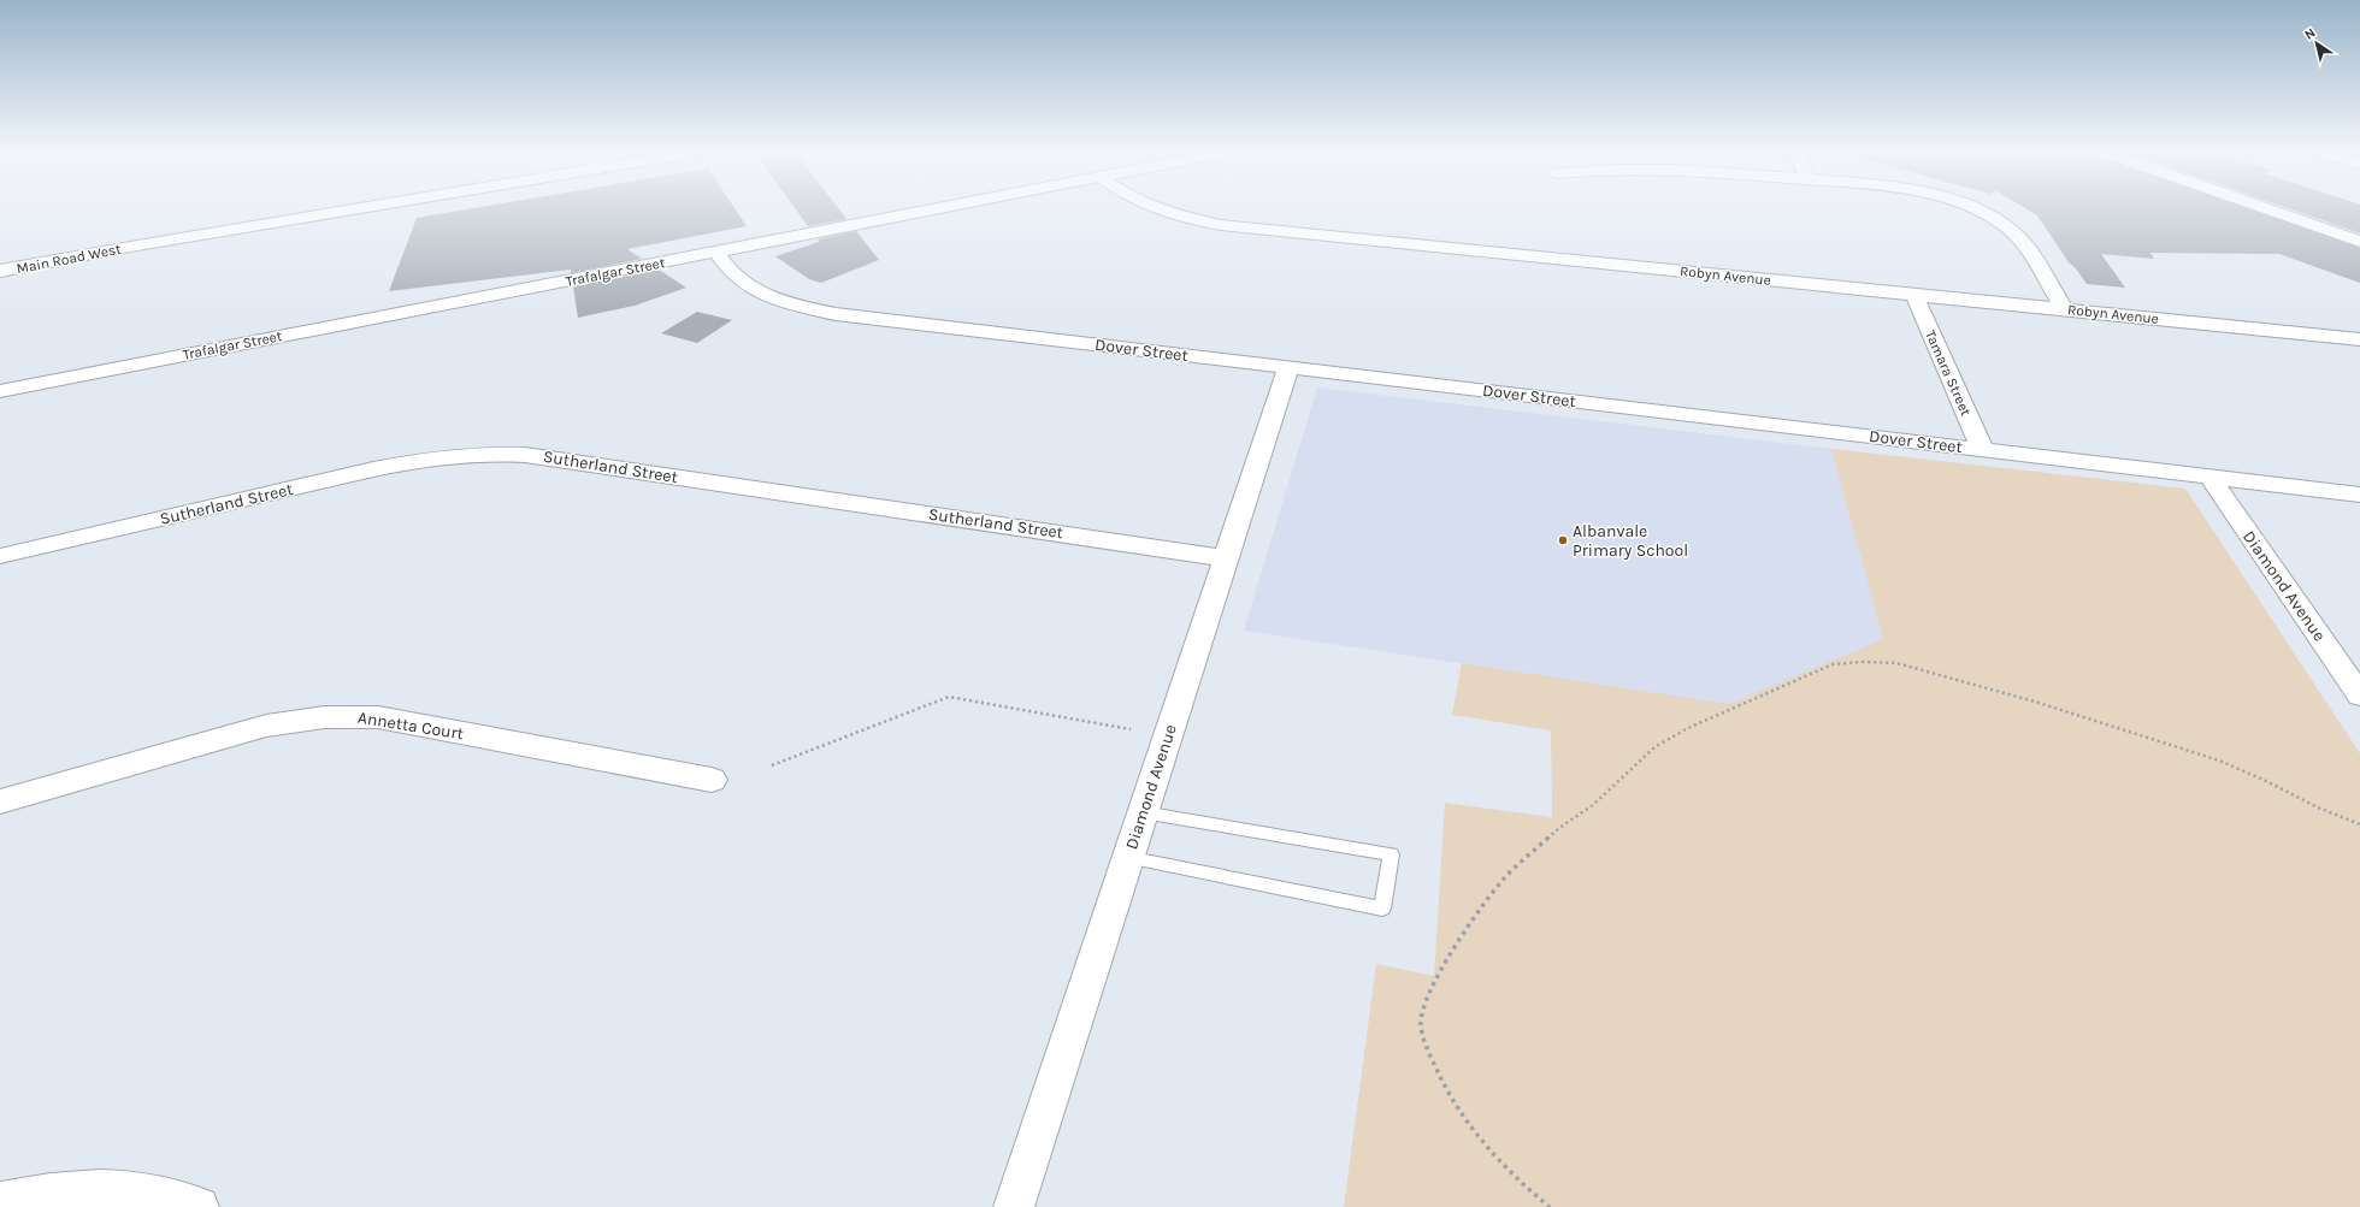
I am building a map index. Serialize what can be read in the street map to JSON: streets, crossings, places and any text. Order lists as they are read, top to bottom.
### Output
{
  "streets": {
    "street": [
      "Main Road West",
      "Trafalgar Street",
      "Robyn Avenue",
      "Dover Street",
      "Tamara Street",
      "Sutherland Street",
      "Diamond Avenue",
      "Annetta Court"
    ]
  },
  "crossings": [
    ["Trafalgar Street", "Dover Street"],
    ["Robyn Avenue", "Tamara Street"],
    ["Dover Street", "Tamara Street"],
    ["Dover Street", "Diamond Avenue"],
    ["Sutherland Street", "Diamond Avenue"]
  ],
  "places": ["Albanvale Primary School"],
  "north": "top left"
}
